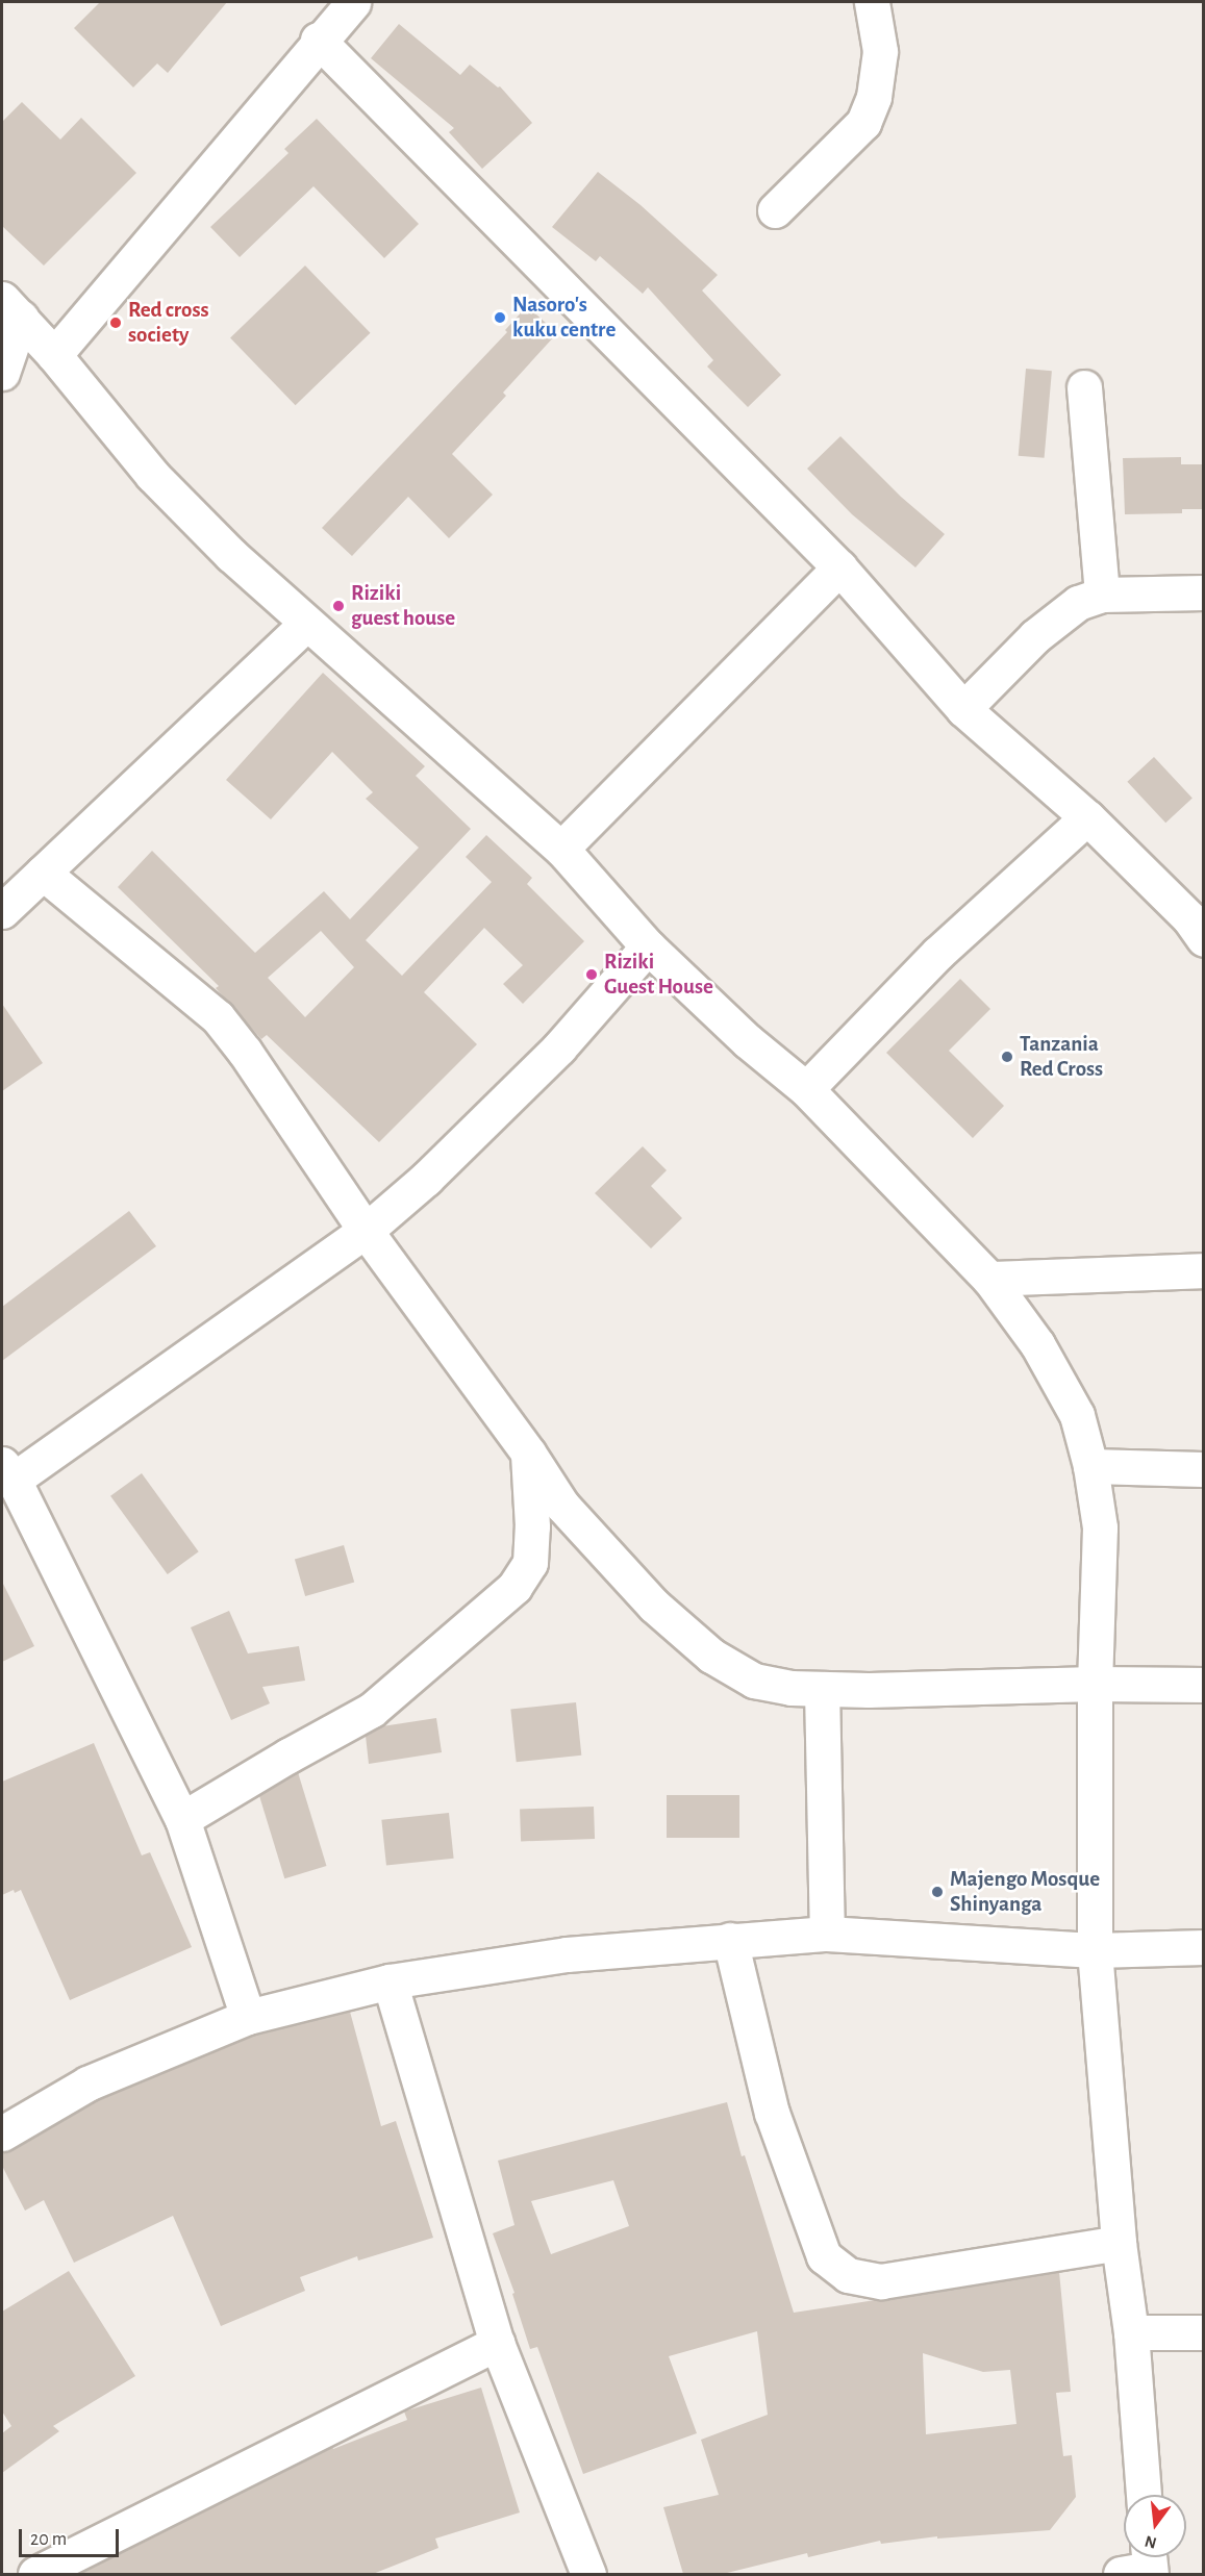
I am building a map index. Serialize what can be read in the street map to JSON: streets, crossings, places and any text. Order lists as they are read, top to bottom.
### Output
{
  "places": [
    "Nasoro's kuku centre",
    "Red cross society",
    "Riziki guest house",
    "Riziki Guest House",
    "Tanzania Red Cross",
    "Majengo Mosque Shinyanga"
  ],
  "scale_bar": "20 m",
  "north": "bottom"
}
